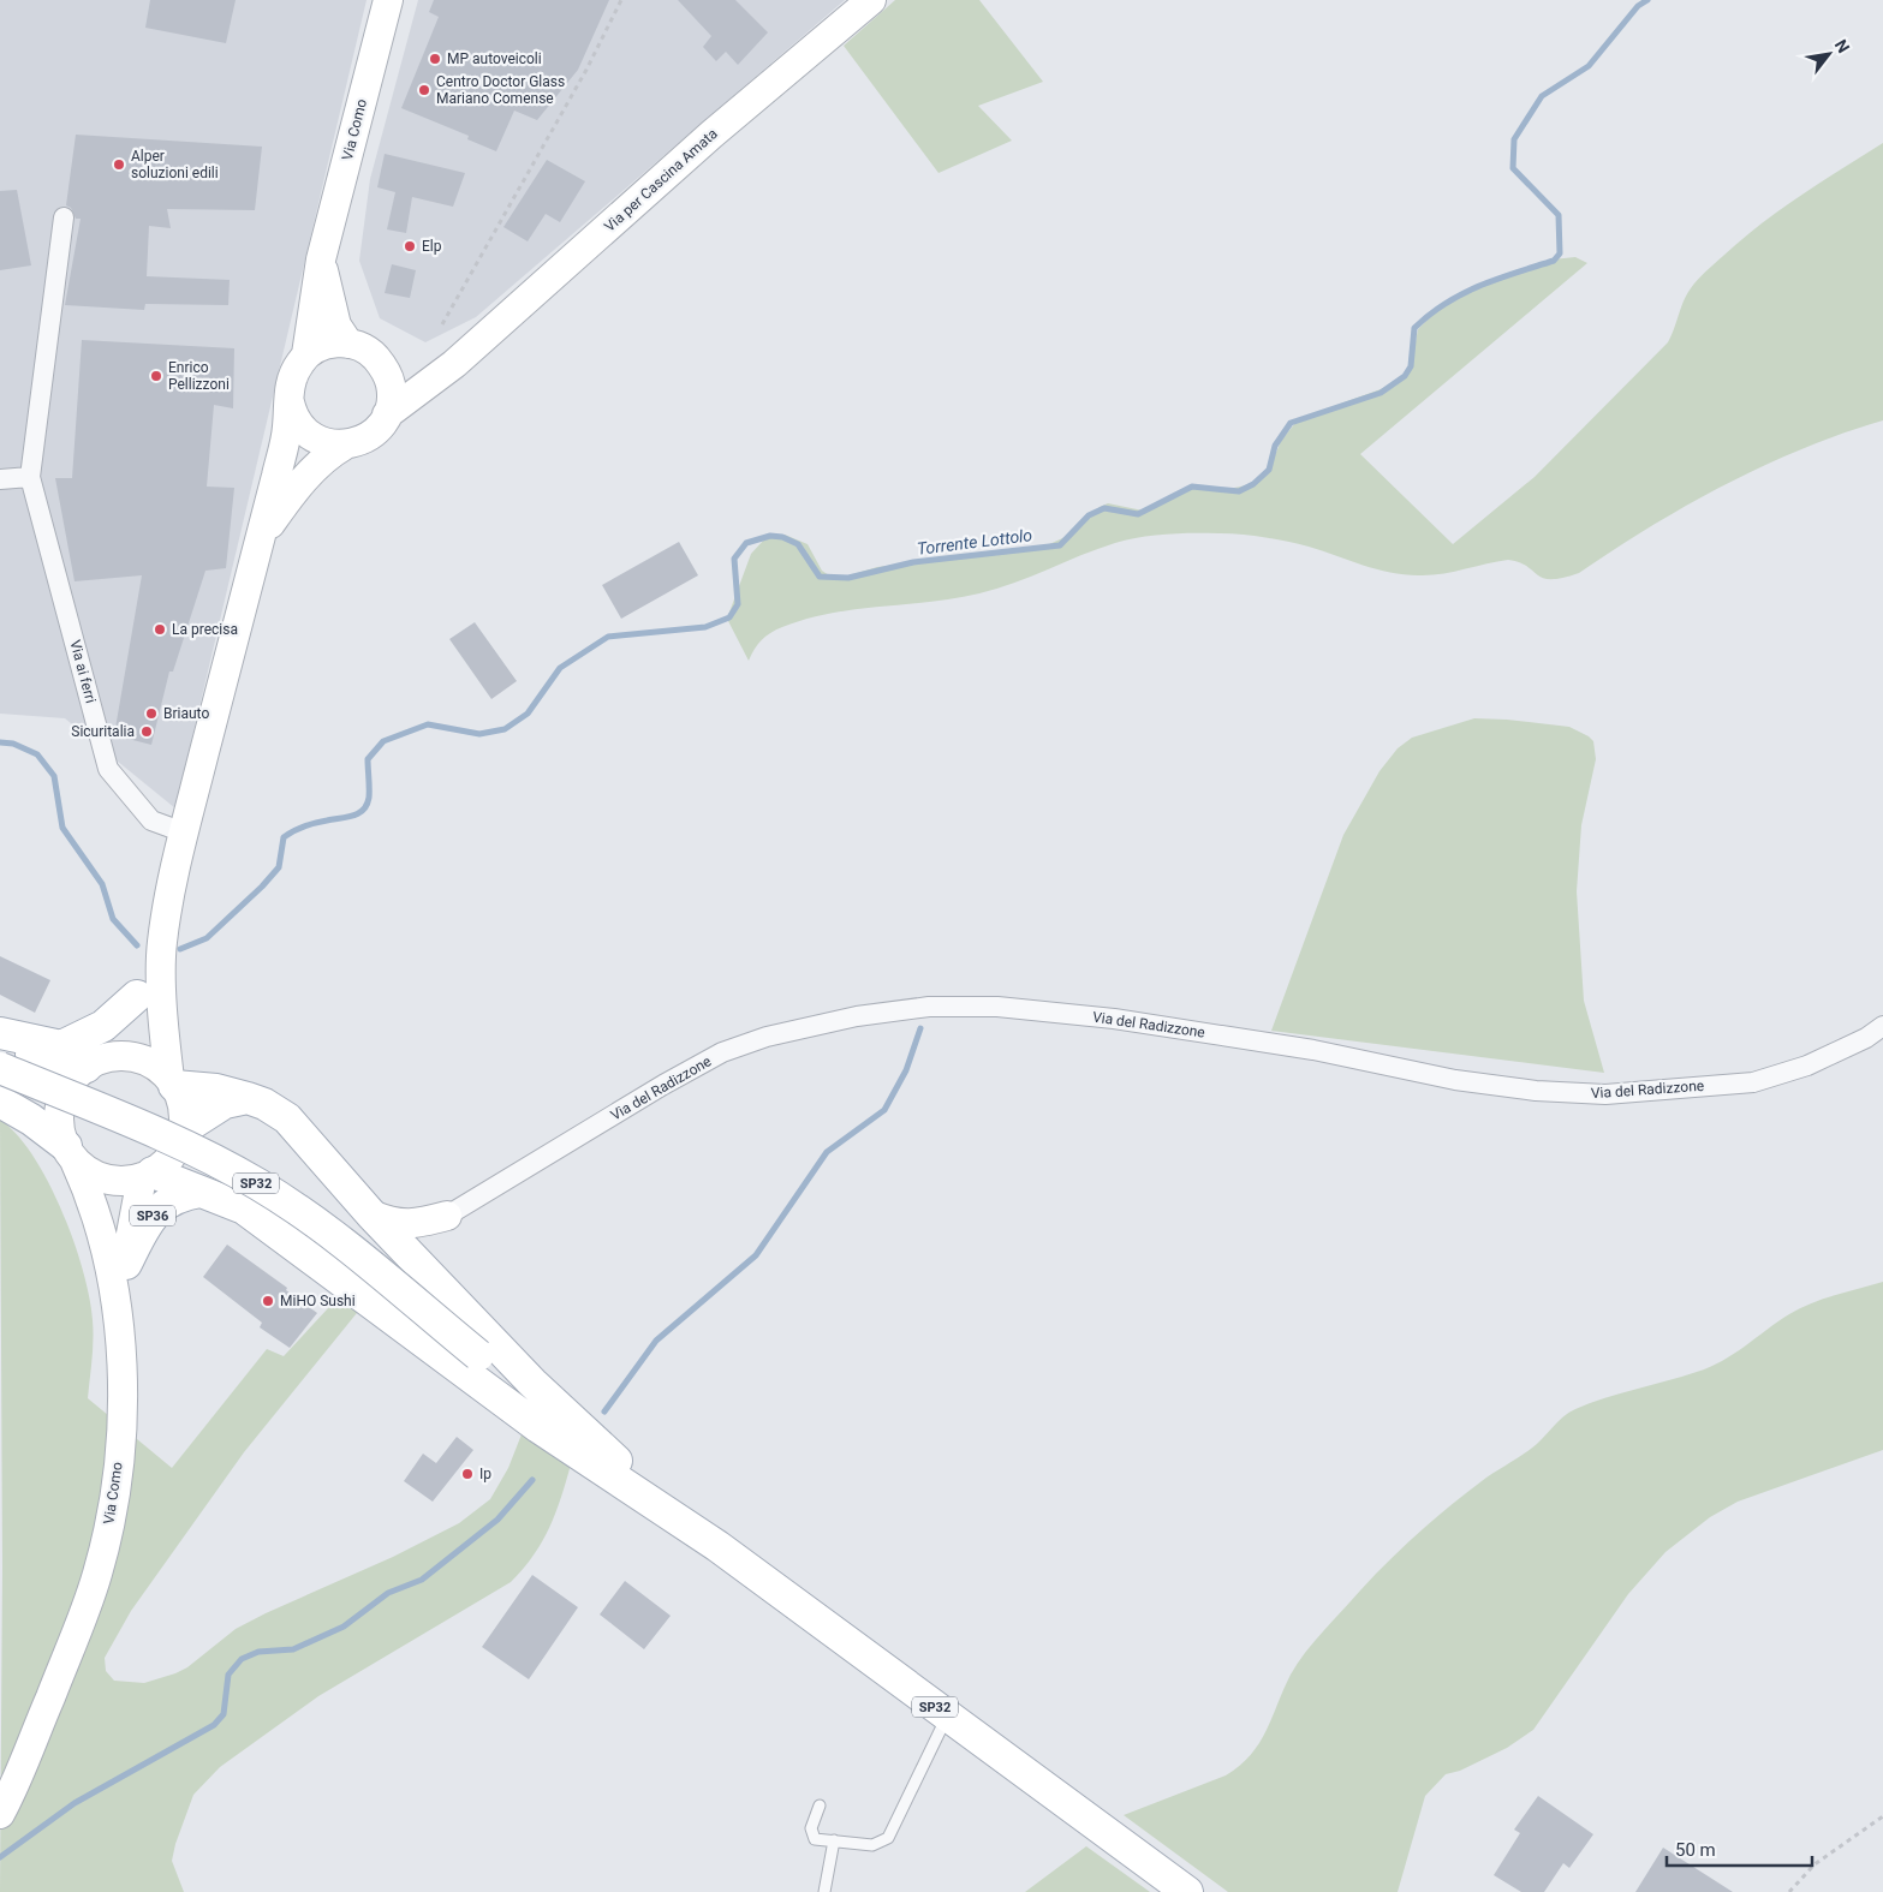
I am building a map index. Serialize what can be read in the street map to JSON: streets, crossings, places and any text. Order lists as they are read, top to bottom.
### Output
{
  "streets": {
    "main road": [
      "Via Como",
      "Via per Cascina Amata",
      "SP32",
      "SP36"
    ],
    "street": ["Via ai ferri", "Via del Radizzone"]
  },
  "crossings": [
    ["Via Como", "Via per Cascina Amata"],
    ["Via Como", "SP36"]
  ],
  "water": ["Torrente Lottolo"],
  "places": [
    "MP autoveicoli",
    "Centro Doctor Glass Mariano Comense",
    "Alper soluzioni edili",
    "Elp",
    "Enrico Pellizzoni",
    "La precisa",
    "Briauto",
    "Sicuritalia",
    "MiHO Sushi",
    "Ip"
  ],
  "scale_bar": "50 m",
  "north": "top right"
}
